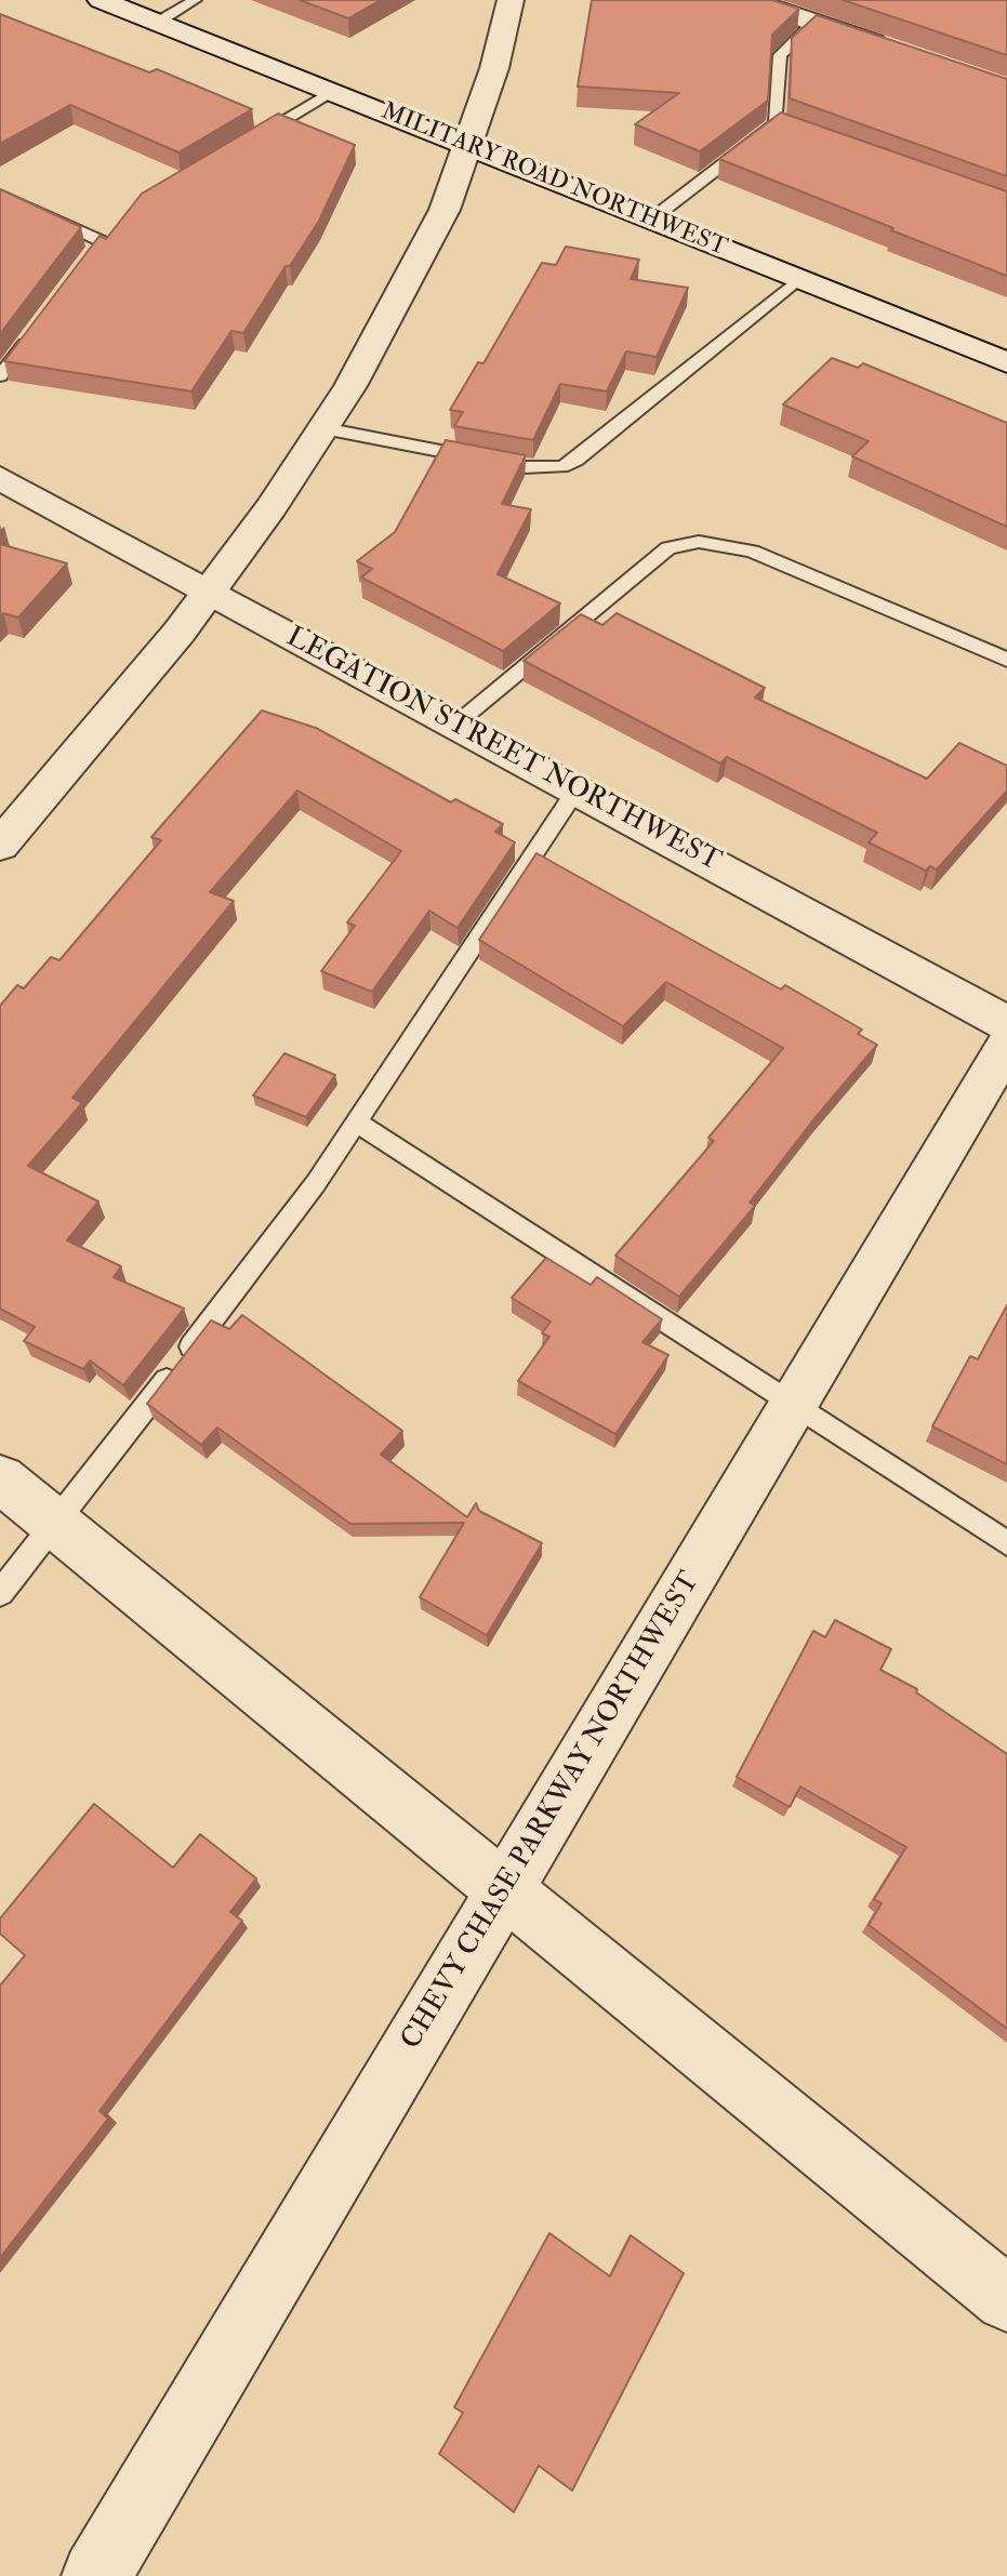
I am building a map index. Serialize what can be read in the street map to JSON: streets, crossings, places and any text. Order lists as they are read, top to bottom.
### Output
{
  "streets": {
    "street": ["MILITARY ROAD NORTHWEST", "LEGATION STREET NORTHWEST", "CHEVY CHASE PARKWAY NORTHWEST"]
  }
}
